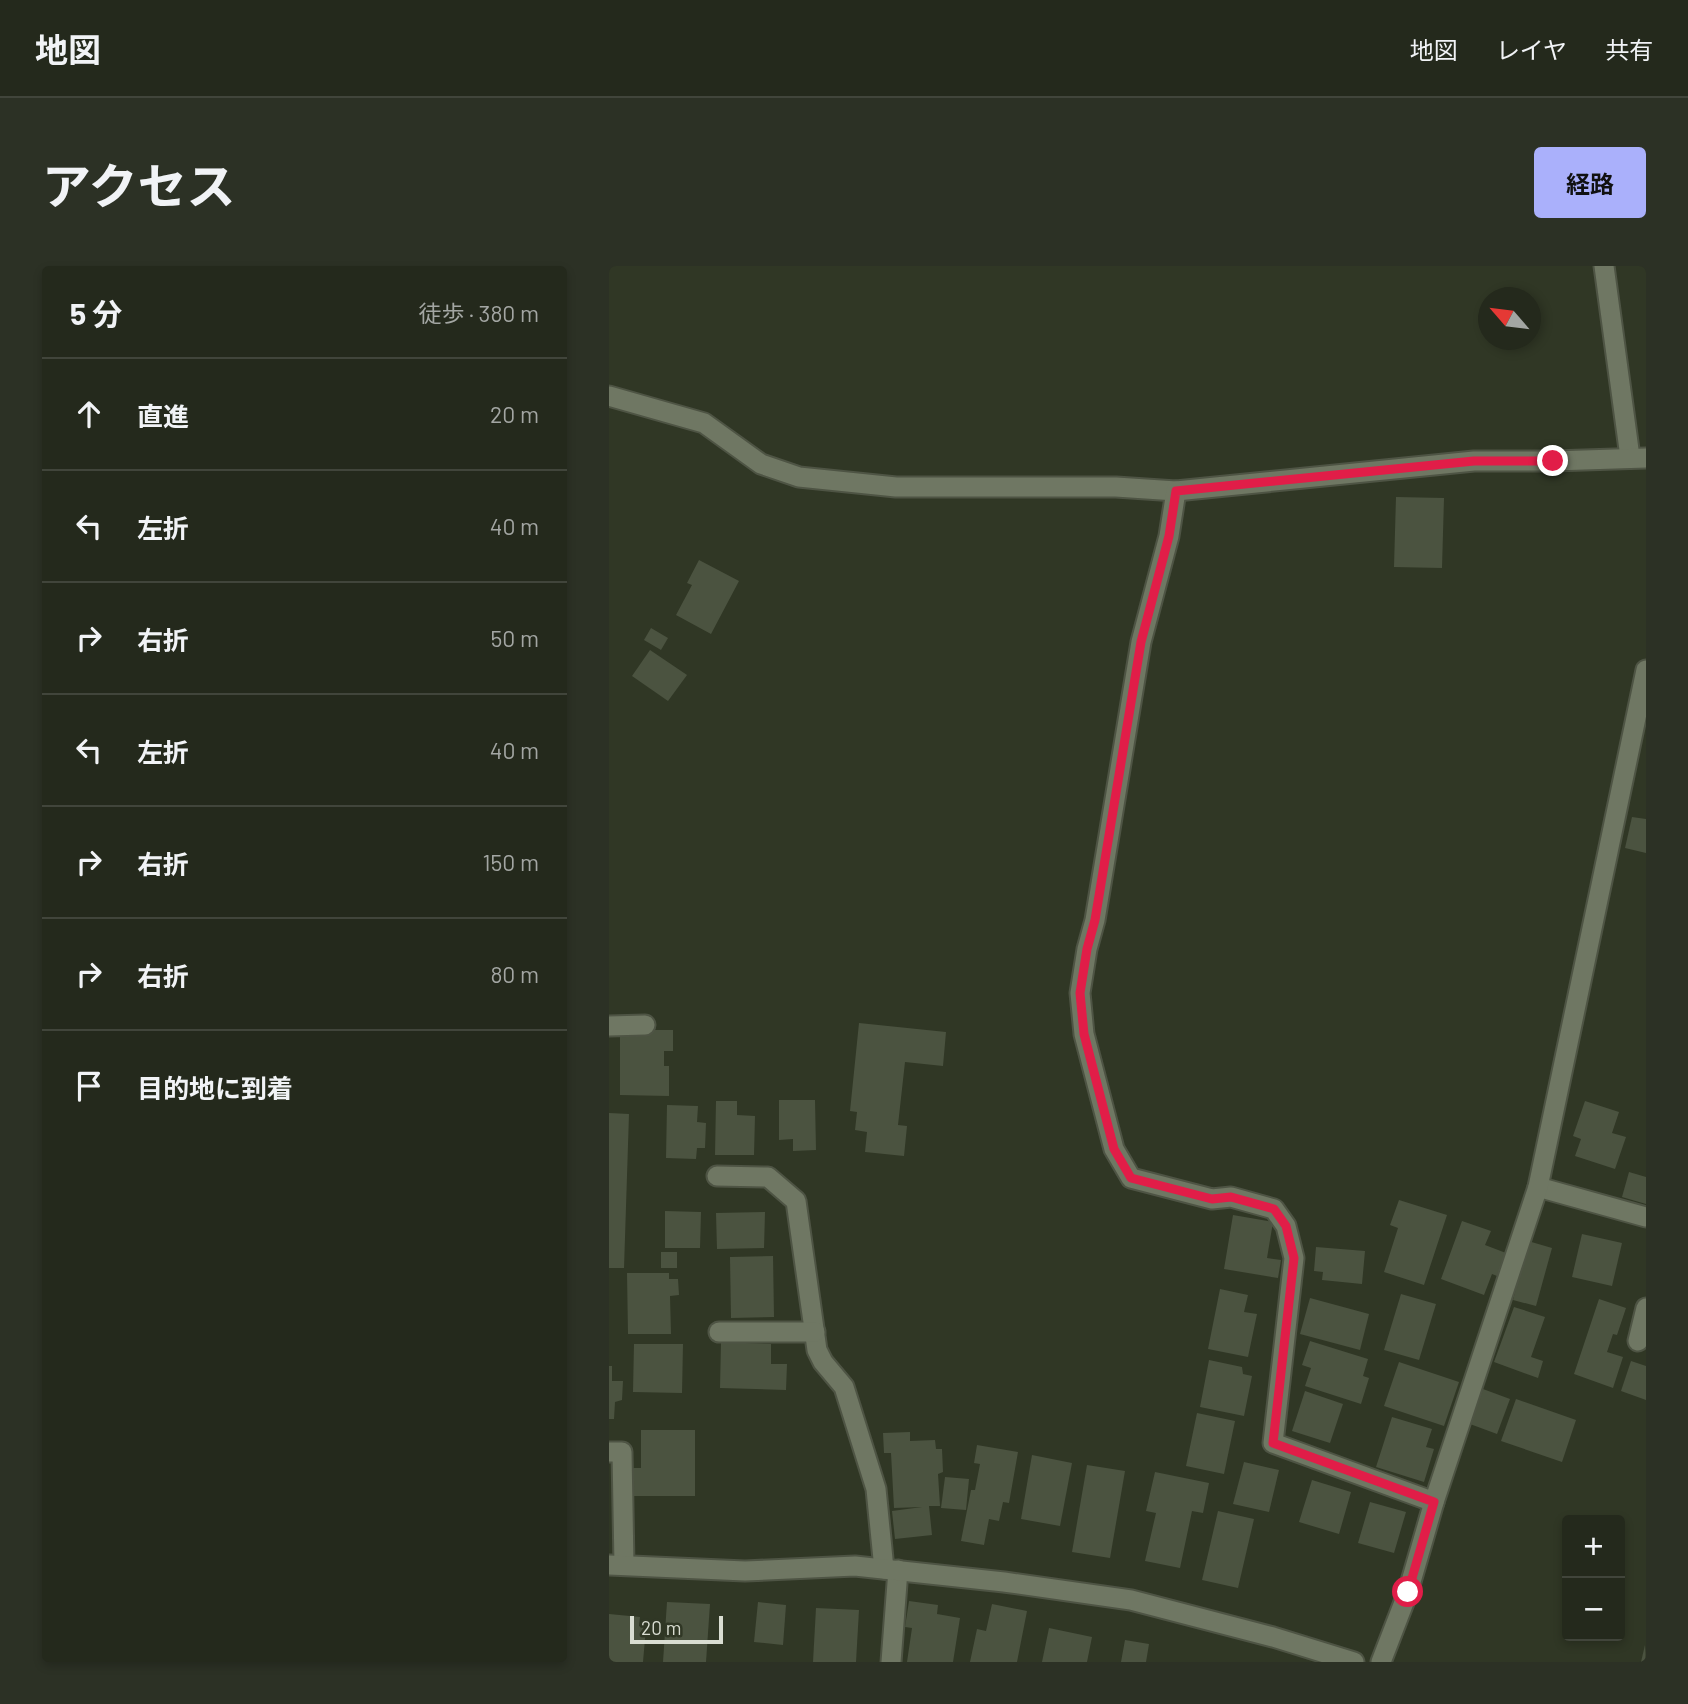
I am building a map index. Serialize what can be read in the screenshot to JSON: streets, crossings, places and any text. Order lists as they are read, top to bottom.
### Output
{
  "scale_bar": "20 m",
  "north": "top left",
  "page": {
    "header": "地図",
    "nav": ["地図", "レイヤ", "共有"],
    "title": "アクセス",
    "buttons": "経路",
    "heading": ["5 分", "徒歩 · 380 m"],
    "list": [
      ["直進", "20 m"],
      ["左折", "40 m"],
      ["右折", "50 m"],
      ["左折", "40 m"],
      ["右折", "150 m"],
      ["右折", "80 m"],
      "目的地に到着"
    ],
    "map_buttons": ["+", "−"],
    "scale": "20 m"
  }
}
